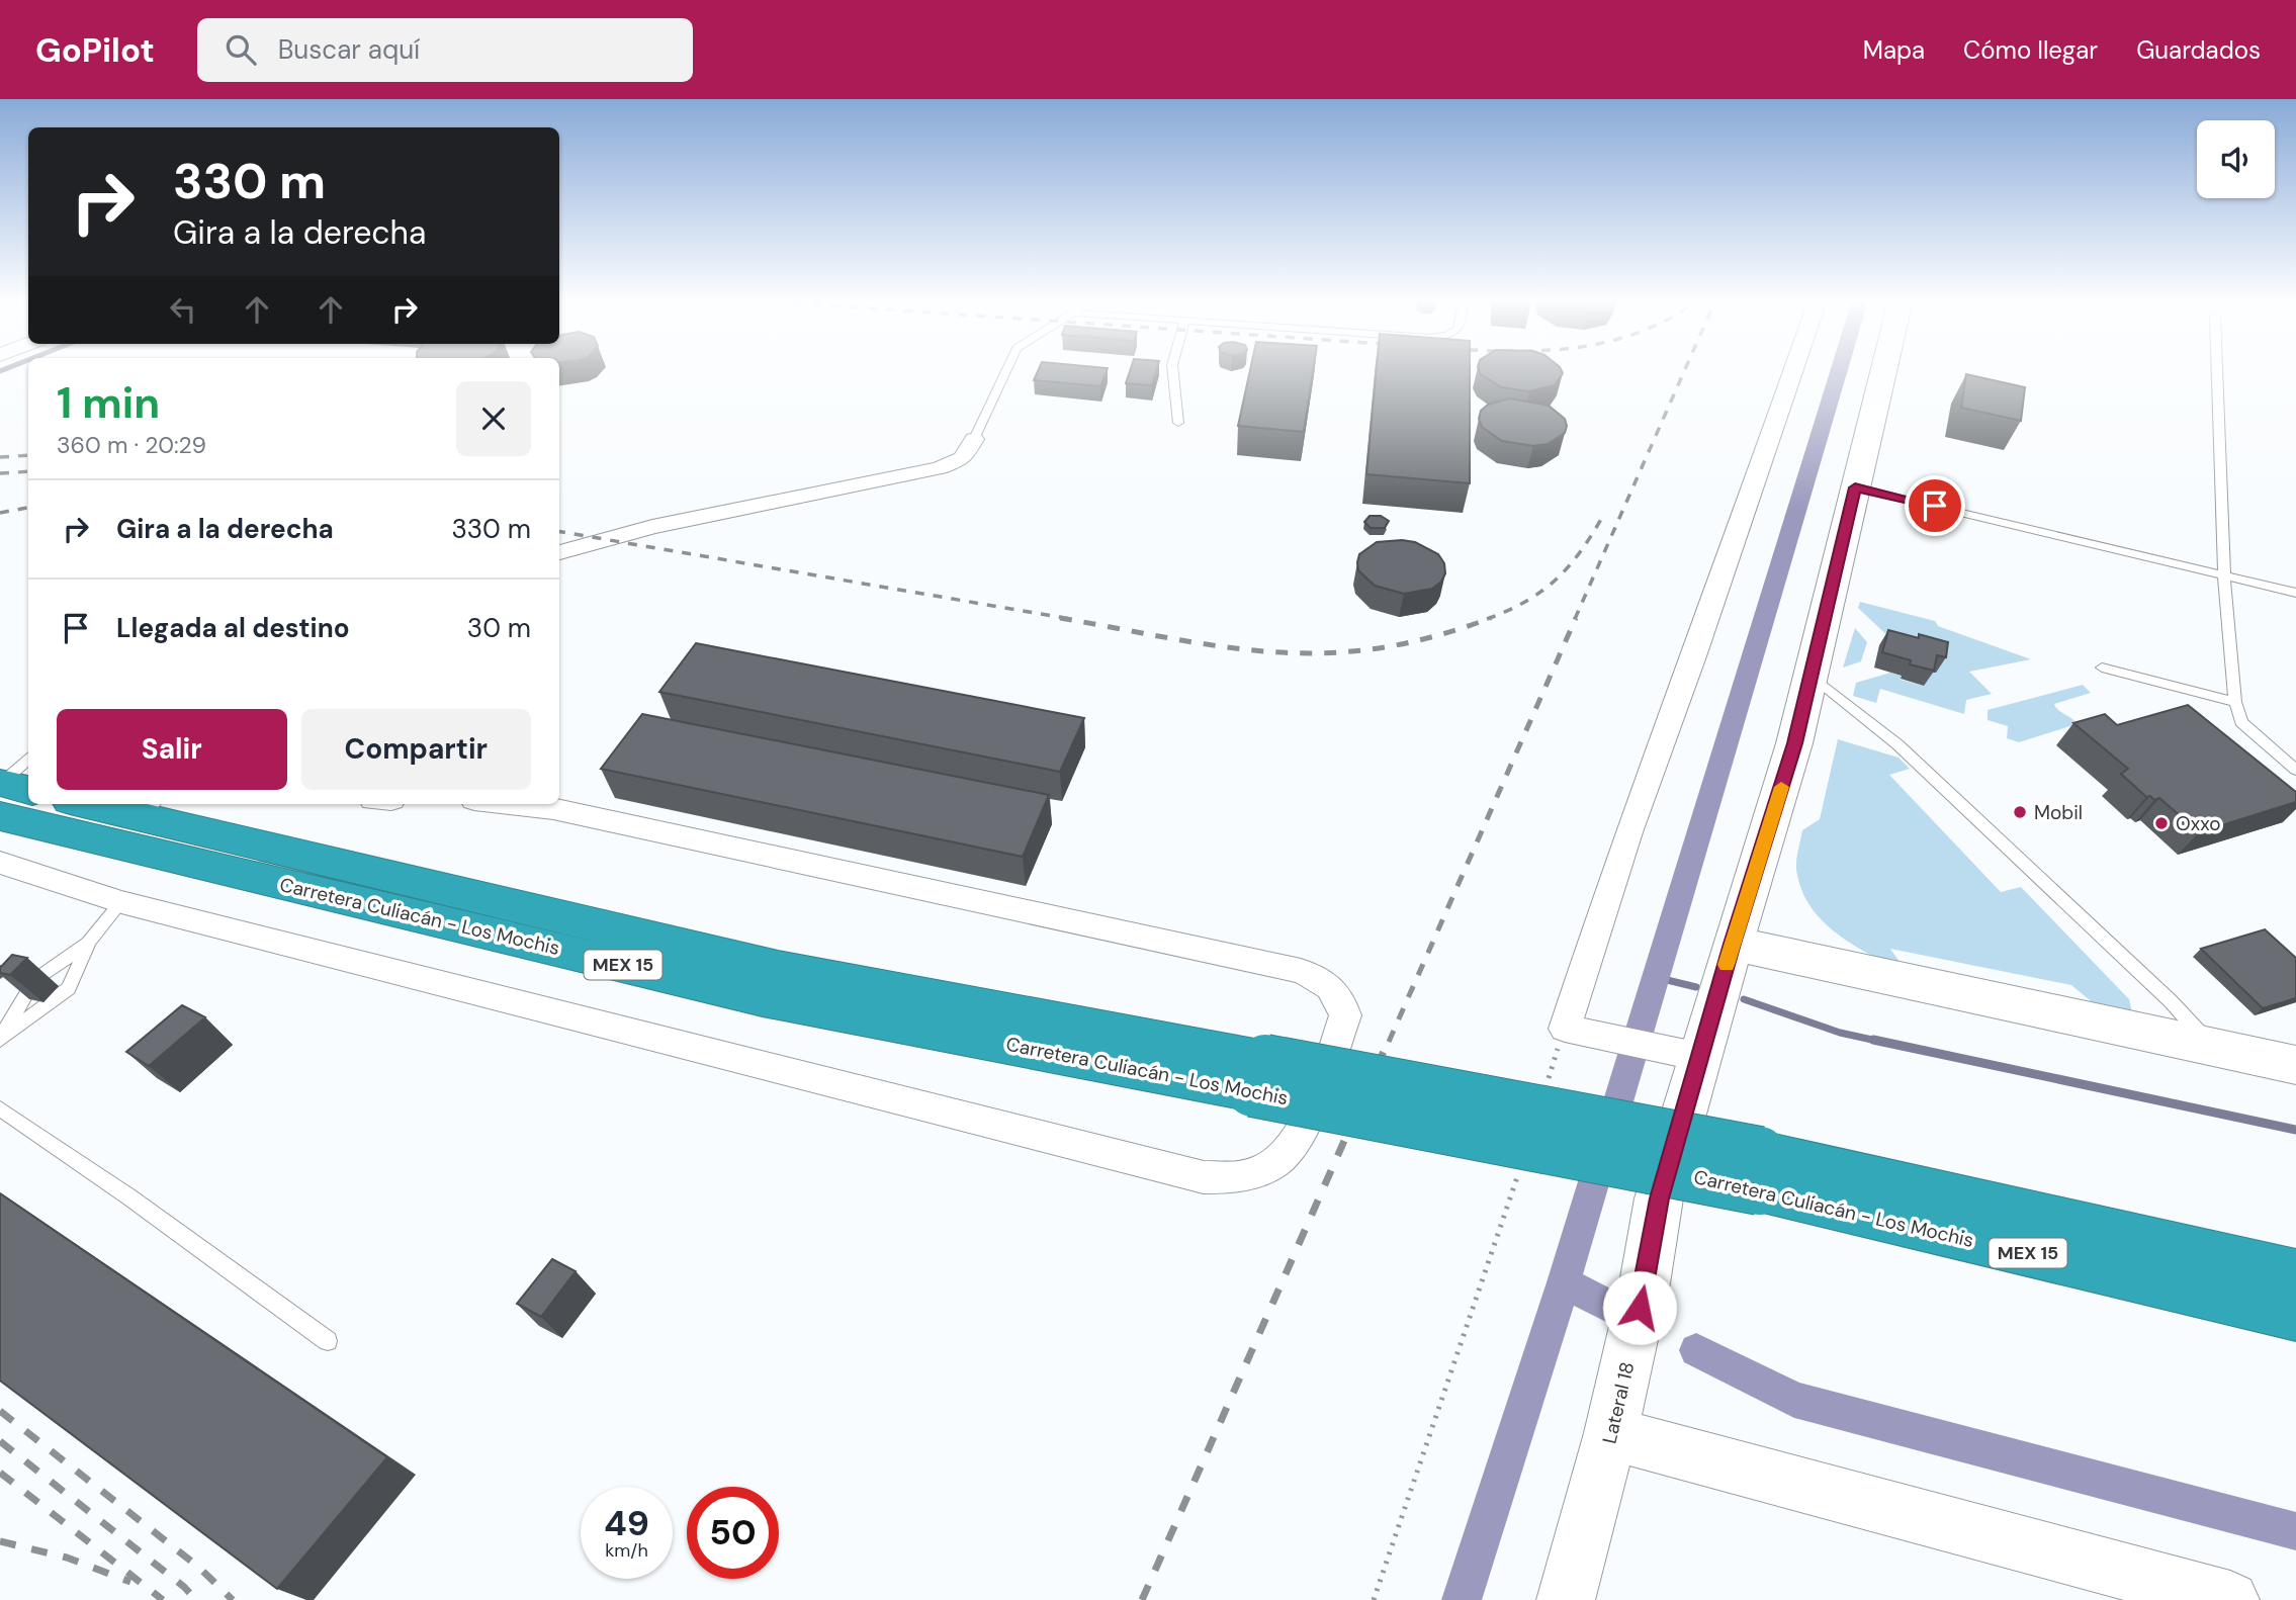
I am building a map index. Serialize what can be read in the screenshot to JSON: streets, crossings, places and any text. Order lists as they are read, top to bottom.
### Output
{
  "streets": {
    "highway": ["Carretera Culiacán - Los Mochis", "MEX 15"],
    "main road": ["Lateral 18"]
  },
  "places": ["Mobil", "Oxxo"],
  "page": {
    "header": "GoPilot",
    "search": "Buscar aquí",
    "nav": ["Mapa", "Cómo llegar", "Guardados"],
    "turn": ["330 m", "Gira a la derecha"],
    "heading": ["1 min", "360 m · 20:29"],
    "list": [
      {
        "name": "Gira a la derecha",
        "value": "330 m"
      },
      {
        "name": "Llegada al destino",
        "value": "30 m"
      }
    ],
    "buttons": ["Salir", "Compartir"],
    "speed": "49 km/h",
    "limit": "50"
  }
}
